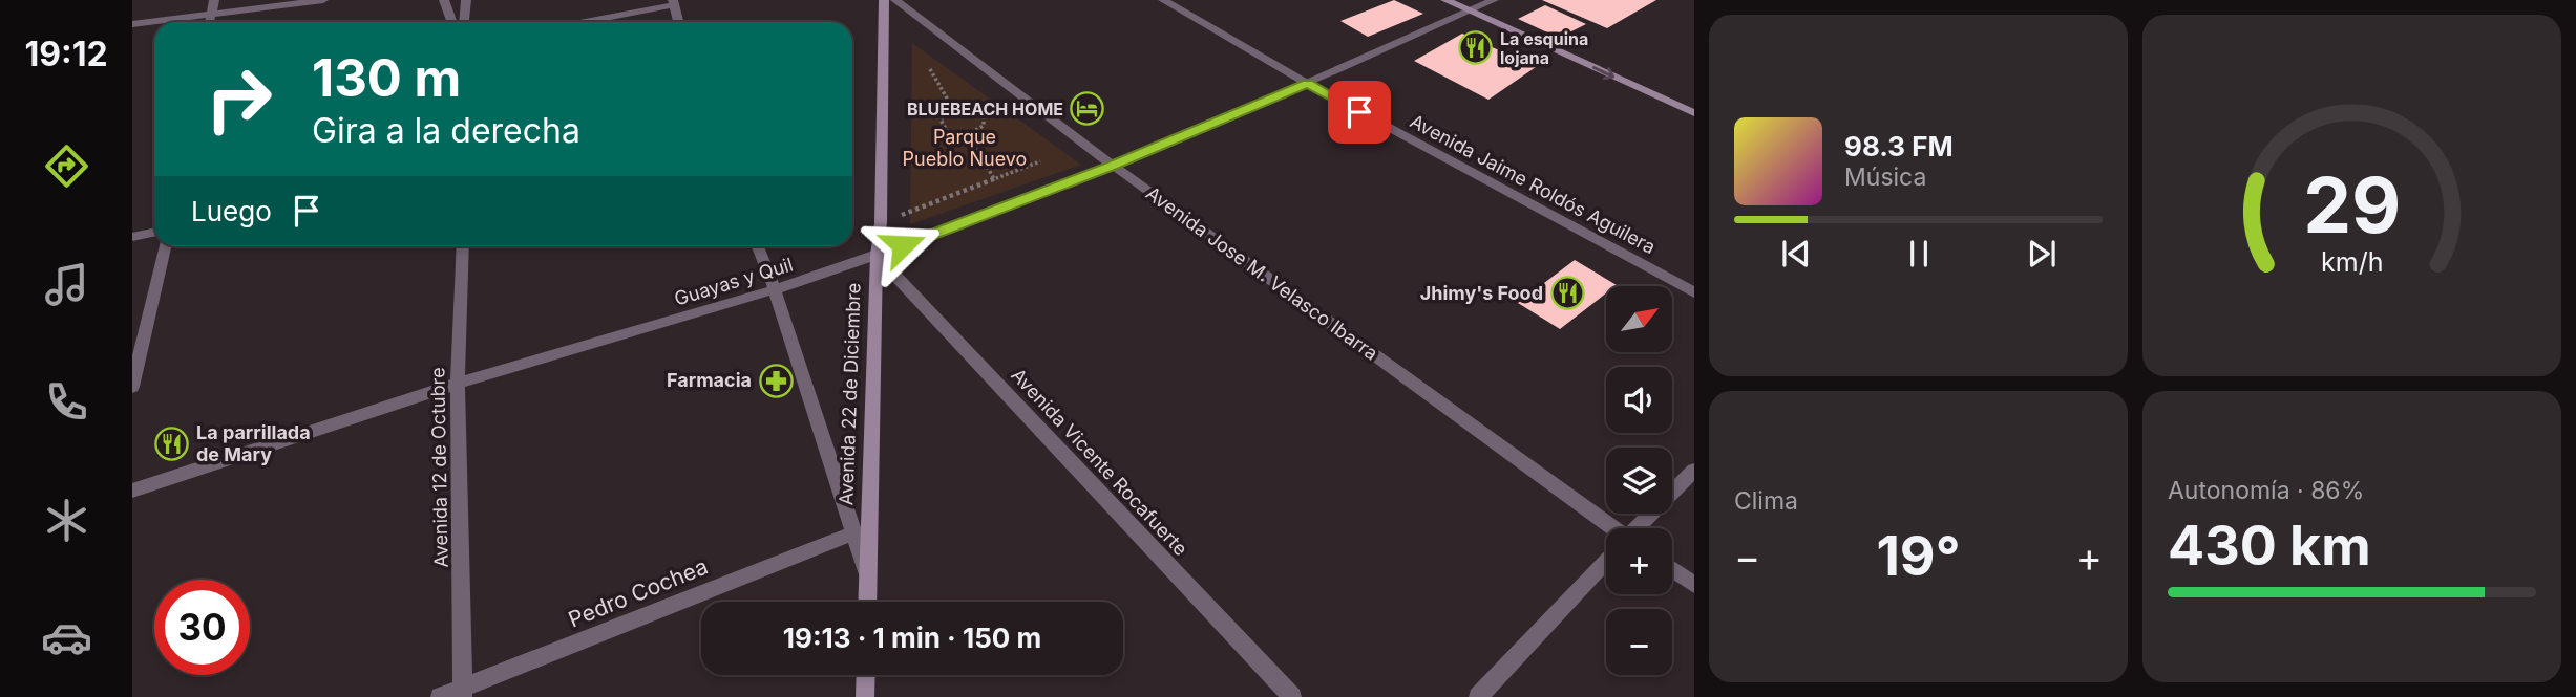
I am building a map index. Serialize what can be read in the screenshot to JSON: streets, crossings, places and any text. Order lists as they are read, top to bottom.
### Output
{
  "streets": {
    "main road": ["Avenida 22 de Diciembre"],
    "street": [
      "Avenida Jaime Roldós Aguilera",
      "Avenida Jose M. Velasco Ibarra",
      "Guayas y Quil",
      "Avenida Vicente Rocafuerte",
      "Avenida 12 de Octubre",
      "Pedro Cochea"
    ]
  },
  "crossings": [
    ["Avenida Jaime Roldós Aguilera", "Guayas y Quil"],
    ["Avenida Jose M. Velasco Ibarra", "Guayas y Quil"],
    ["Guayas y Quil", "Avenida 22 de Diciembre"],
    ["Guayas y Quil", "Avenida Vicente Rocafuerte"],
    ["Guayas y Quil", "Avenida 12 de Octubre"],
    ["Avenida 22 de Diciembre", "Avenida Vicente Rocafuerte"],
    ["Avenida 12 de Octubre", "Pedro Cochea"]
  ],
  "parks": ["Parque Pueblo Nuevo"],
  "places": {
    "restaurant": ["La esquina lojana", "Jhimy's Food", "La parrillada de Mary"],
    "hotel": ["BLUEBEACH HOME"],
    "pharmacy": ["Farmacia"]
  },
  "north": "top right",
  "page": {
    "tabs": "19:12",
    "turn": ["130 m", "Gira a la derecha"],
    "song": ["98.3 FM", "Música"],
    "then": "Luego",
    "map_buttons": ["+", "−"],
    "tile": [
      "Clima",
      ["Autonomía · 86%", "430 km"]
    ],
    "heat": ["−", "19°", "+"],
    "limit": "30",
    "trip": "19:13 · 1 min · 150 m",
    "gauge": ["29", "km/h"]
  }
}
